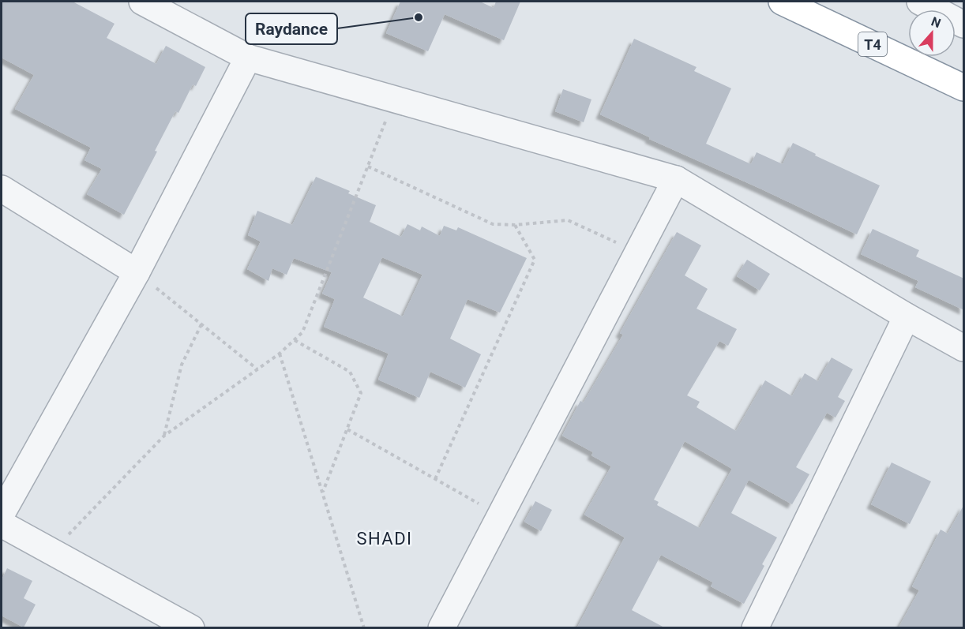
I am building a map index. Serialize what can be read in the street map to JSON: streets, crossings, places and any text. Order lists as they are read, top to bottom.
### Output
{
  "streets": {
    "highway": ["T4"]
  },
  "districts": ["SHADI"],
  "places": ["Raydance"],
  "north": "top"
}
